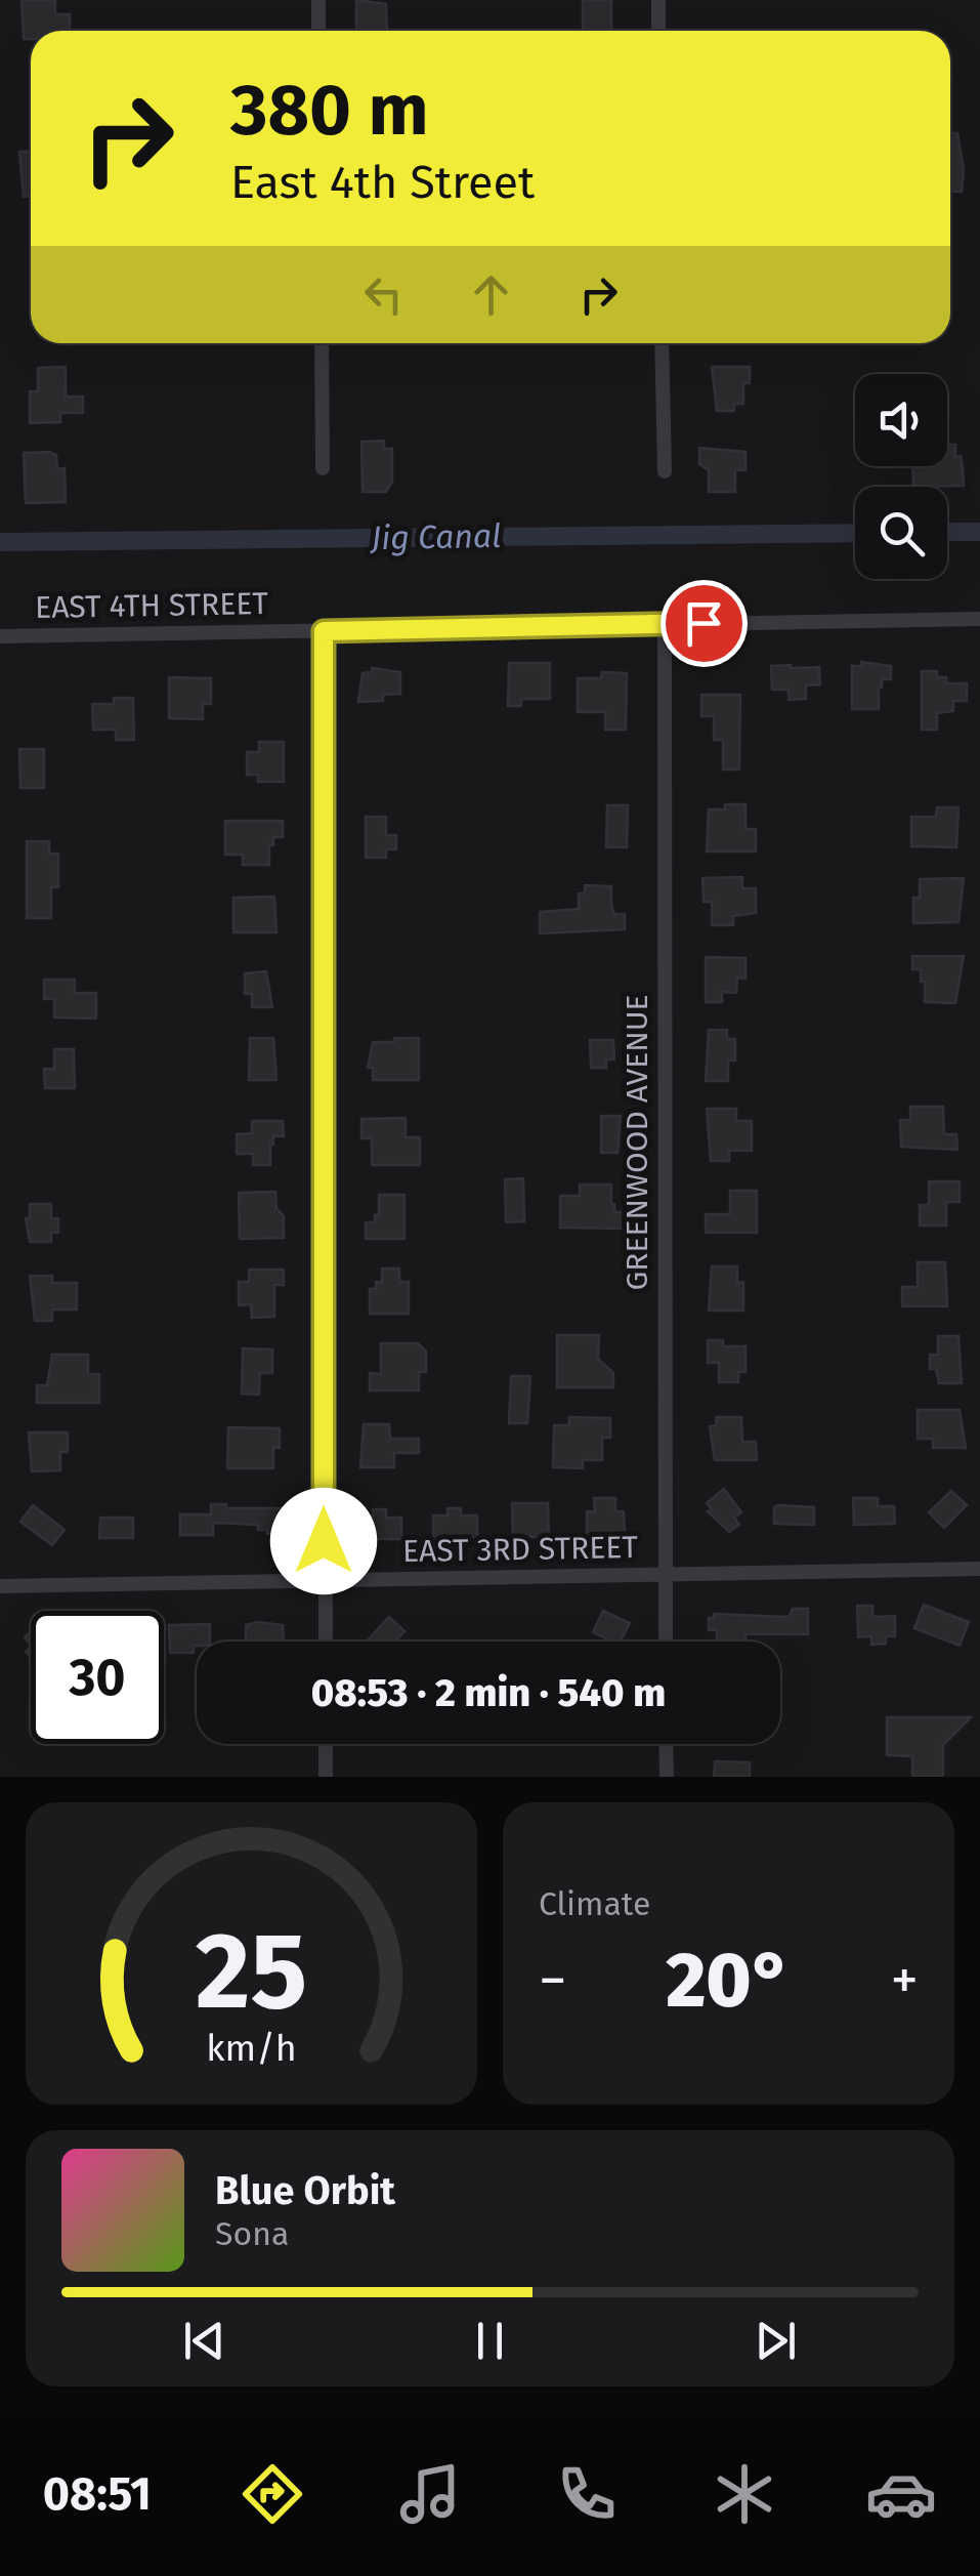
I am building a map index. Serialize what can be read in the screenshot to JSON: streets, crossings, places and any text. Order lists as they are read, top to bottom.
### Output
{
  "streets": {
    "street": ["EAST 4TH STREET", "GREENWOOD AVENUE", "EAST 3RD STREET"]
  },
  "crossings": [
    ["EAST 4TH STREET", "GREENWOOD AVENUE"],
    ["GREENWOOD AVENUE", "EAST 3RD STREET"]
  ],
  "water": ["Jig Canal"],
  "page": {
    "turn": ["380 m", "East 4th Street"],
    "limit": "30",
    "trip": "08:53 · 2 min · 540 m",
    "tile": "Climate",
    "heat": ["−", "20°", "+"],
    "song": ["Blue Orbit", "Sona"],
    "tabs": "08:51",
    "gauge": ["25", "km/h"]
  }
}
